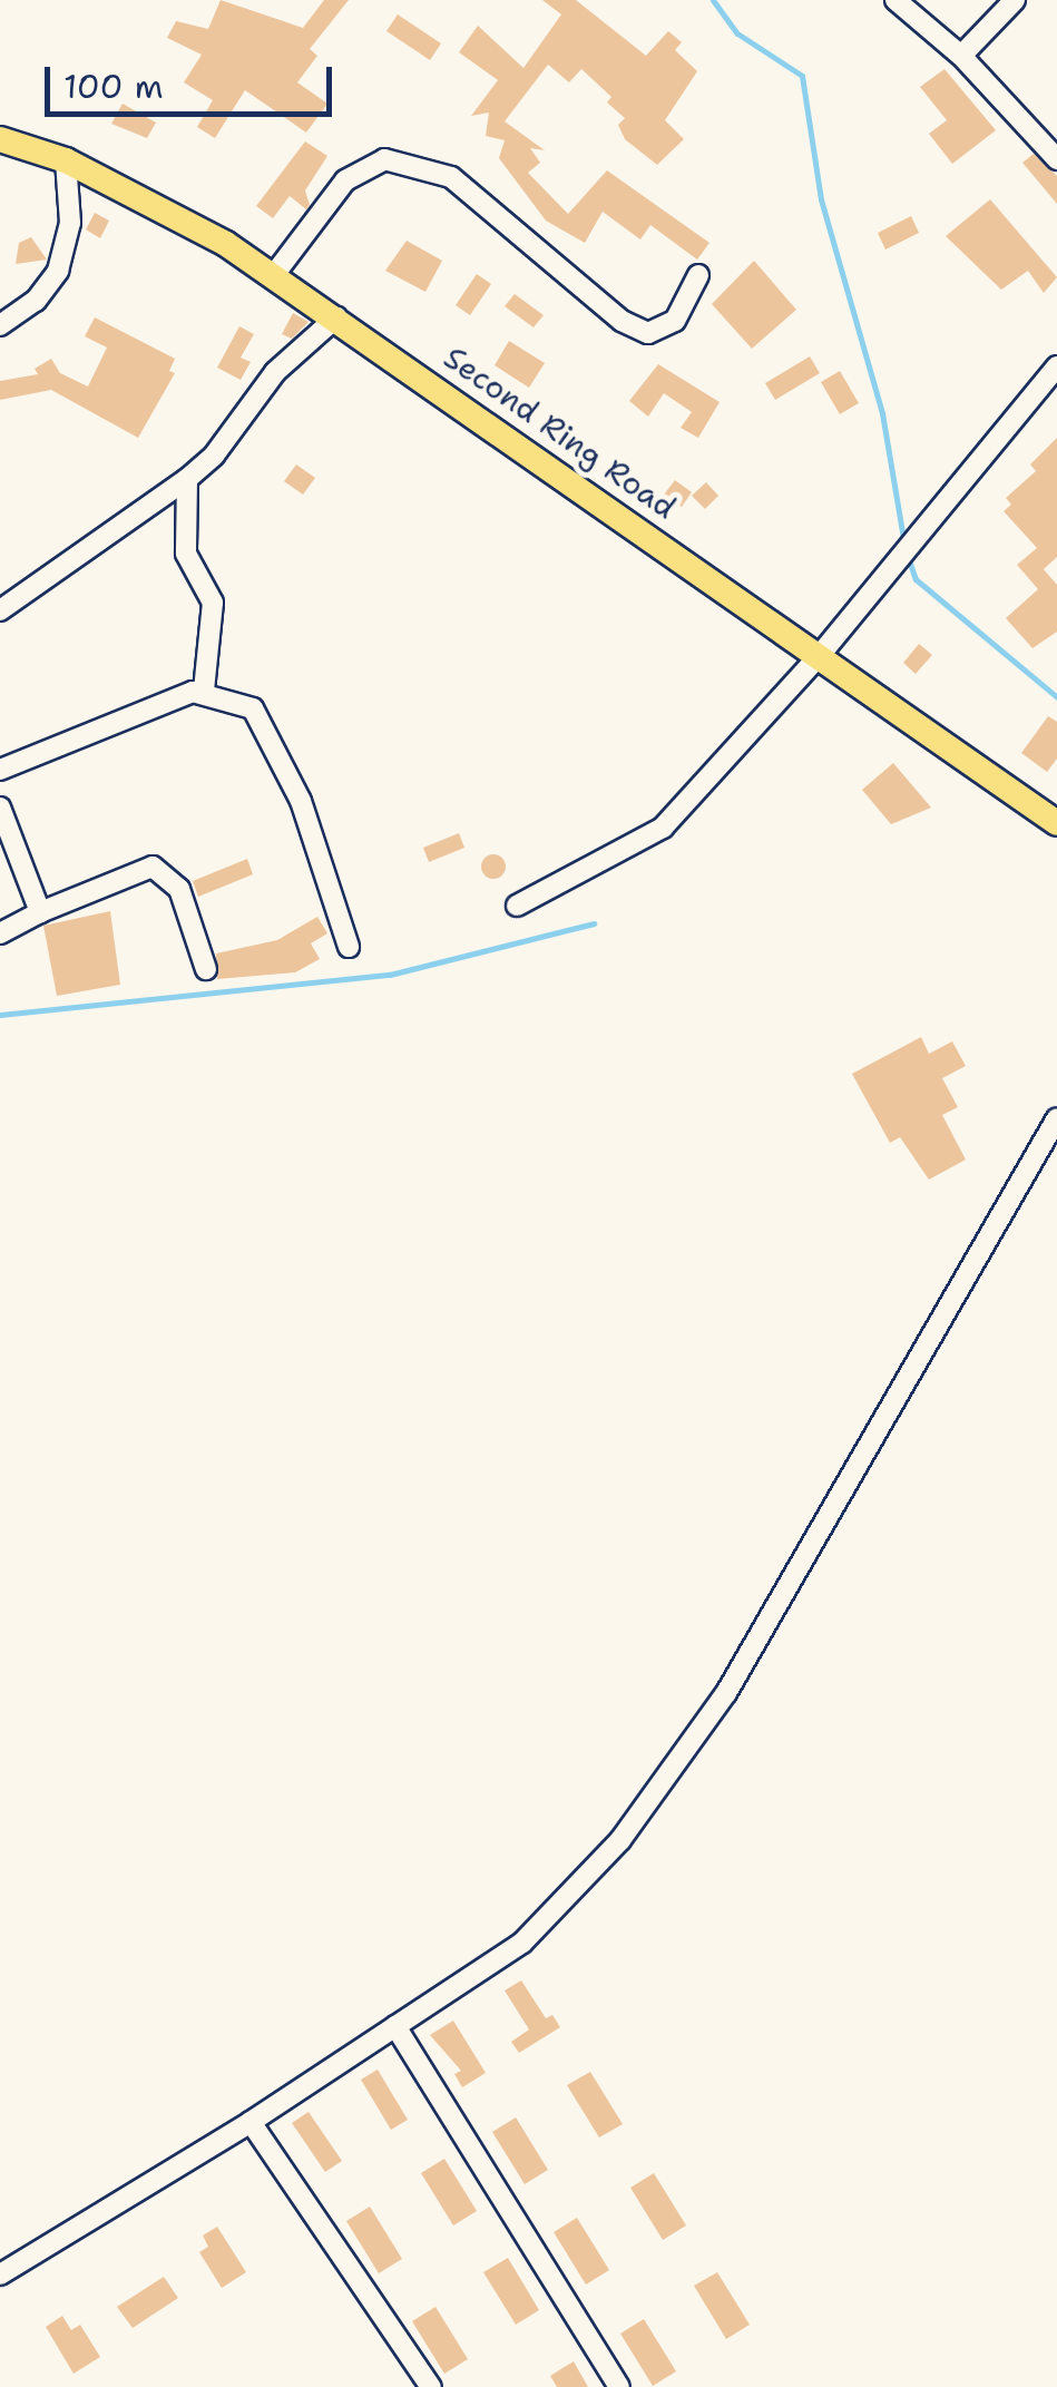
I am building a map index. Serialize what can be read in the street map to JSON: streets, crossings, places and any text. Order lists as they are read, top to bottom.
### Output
{
  "streets": {
    "main road": ["Second Ring Road"]
  },
  "scale_bar": "100 m"
}
